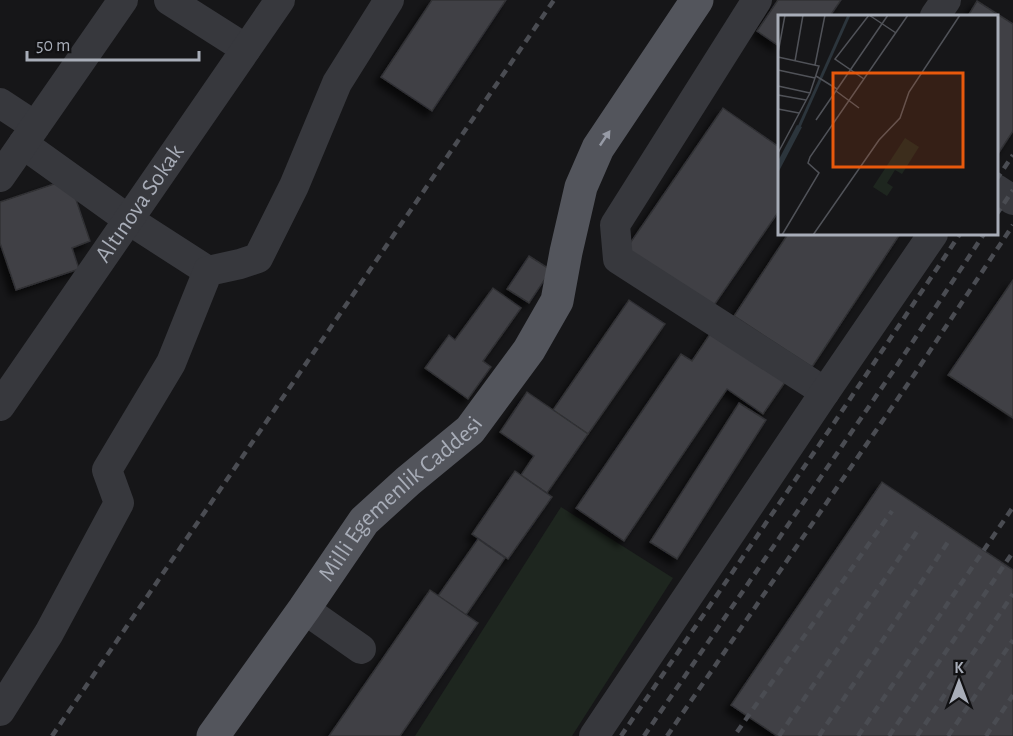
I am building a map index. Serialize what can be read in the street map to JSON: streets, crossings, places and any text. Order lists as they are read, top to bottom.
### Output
{
  "streets": {
    "main road": ["Milli Egemenlik Caddesi"],
    "street": ["Altınova Sokak"]
  },
  "scale_bar": "50 m",
  "north": "top"
}
